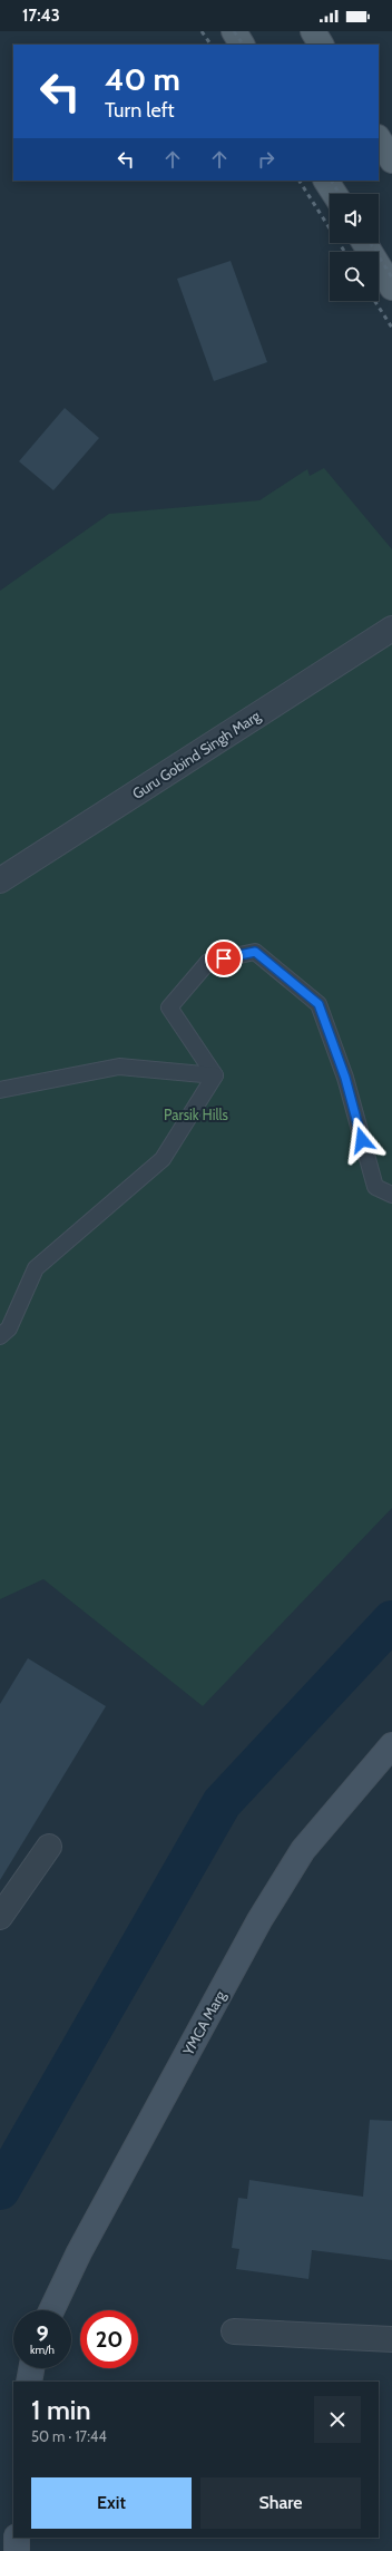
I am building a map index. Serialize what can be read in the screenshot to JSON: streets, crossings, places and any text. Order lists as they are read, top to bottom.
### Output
{
  "streets": {
    "main road": ["YMCA Marg"],
    "street": ["Guru Gobind Singh Marg"]
  },
  "parks": ["Parsik Hills"],
  "page": {
    "status": "17:43",
    "turn": ["40 m", "Turn left"],
    "speed": "9 km/h",
    "limit": "20",
    "heading": ["1 min", "50 m · 17:44"],
    "buttons": ["Exit", "Share"]
  }
}
